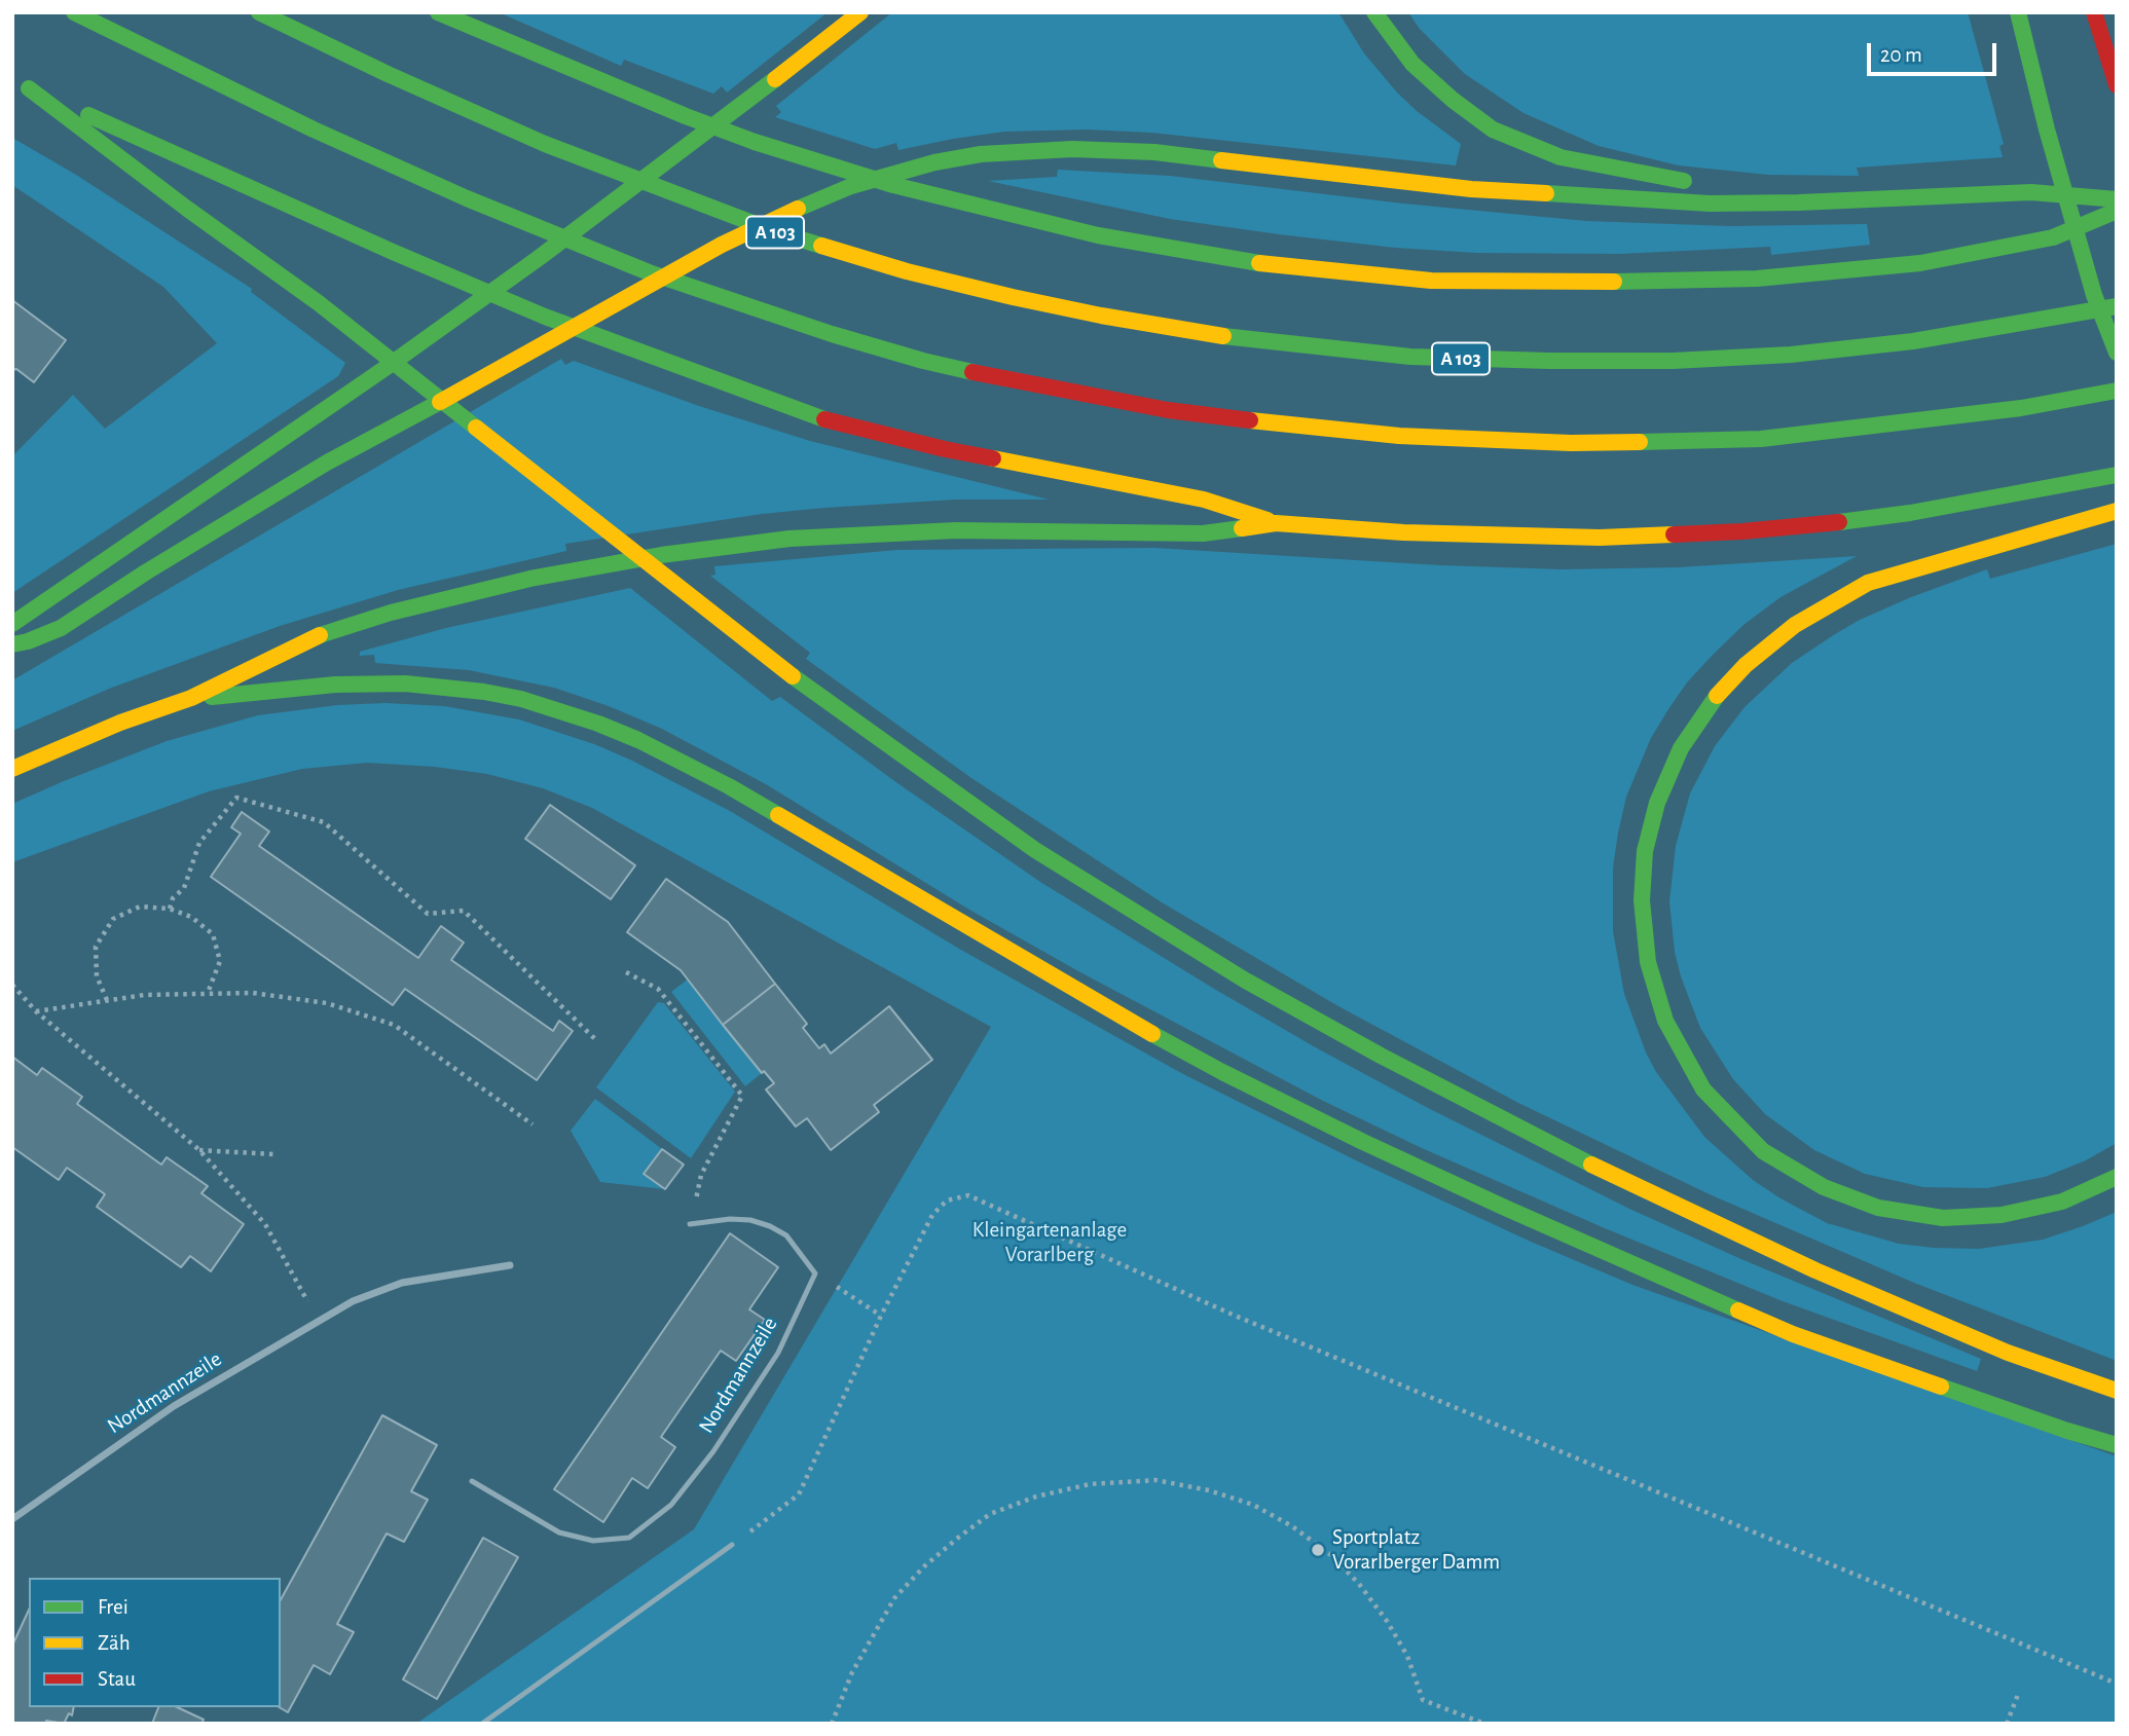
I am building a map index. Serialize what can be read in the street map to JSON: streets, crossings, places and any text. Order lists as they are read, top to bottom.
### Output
{
  "streets": {
    "highway": ["A 103"],
    "street": ["Nordmannzeile"]
  },
  "parks": ["Kleingartenanlage Vorarlberg"],
  "places": ["Sportplatz Vorarlberger Damm"],
  "legend": ["Frei", "Zäh", "Stau"],
  "scale_bar": "20 m"
}
